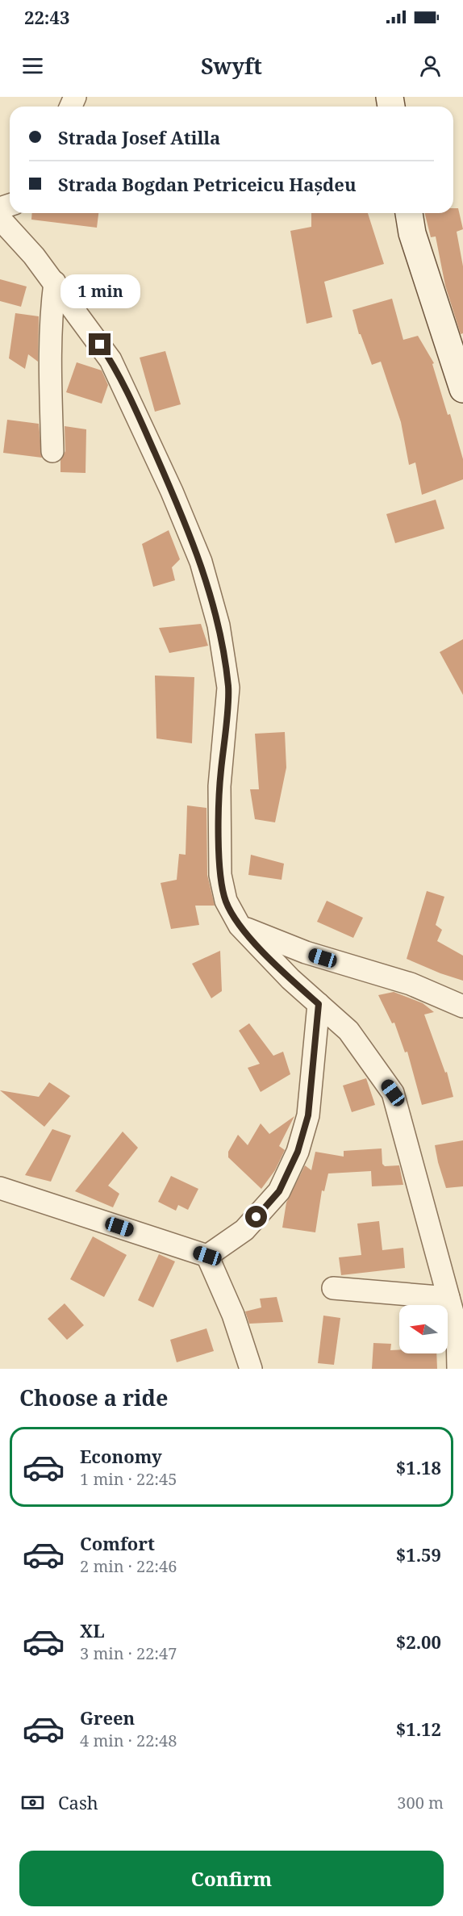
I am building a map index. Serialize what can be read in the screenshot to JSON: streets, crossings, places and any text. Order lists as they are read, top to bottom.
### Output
{
  "north": "left",
  "page": {
    "status": "22:43",
    "header": "Swyft",
    "banner": ["Strada Josef Atilla", "Strada Bogdan Petriceicu Hașdeu"],
    "bubble": "1 min",
    "heading": "Choose a ride",
    "list": [
      {
        "name": "Economy",
        "note": "1 min · 22:45",
        "value": "$1.18"
      },
      {
        "name": "Comfort",
        "note": "2 min · 22:46",
        "value": "$1.59"
      },
      {
        "name": "XL",
        "note": "3 min · 22:47",
        "value": "$2.00"
      },
      {
        "name": "Green",
        "note": "4 min · 22:48",
        "value": "$1.12"
      }
    ],
    "pay": ["Cash", "300 m"],
    "buttons": "Confirm"
  }
}
